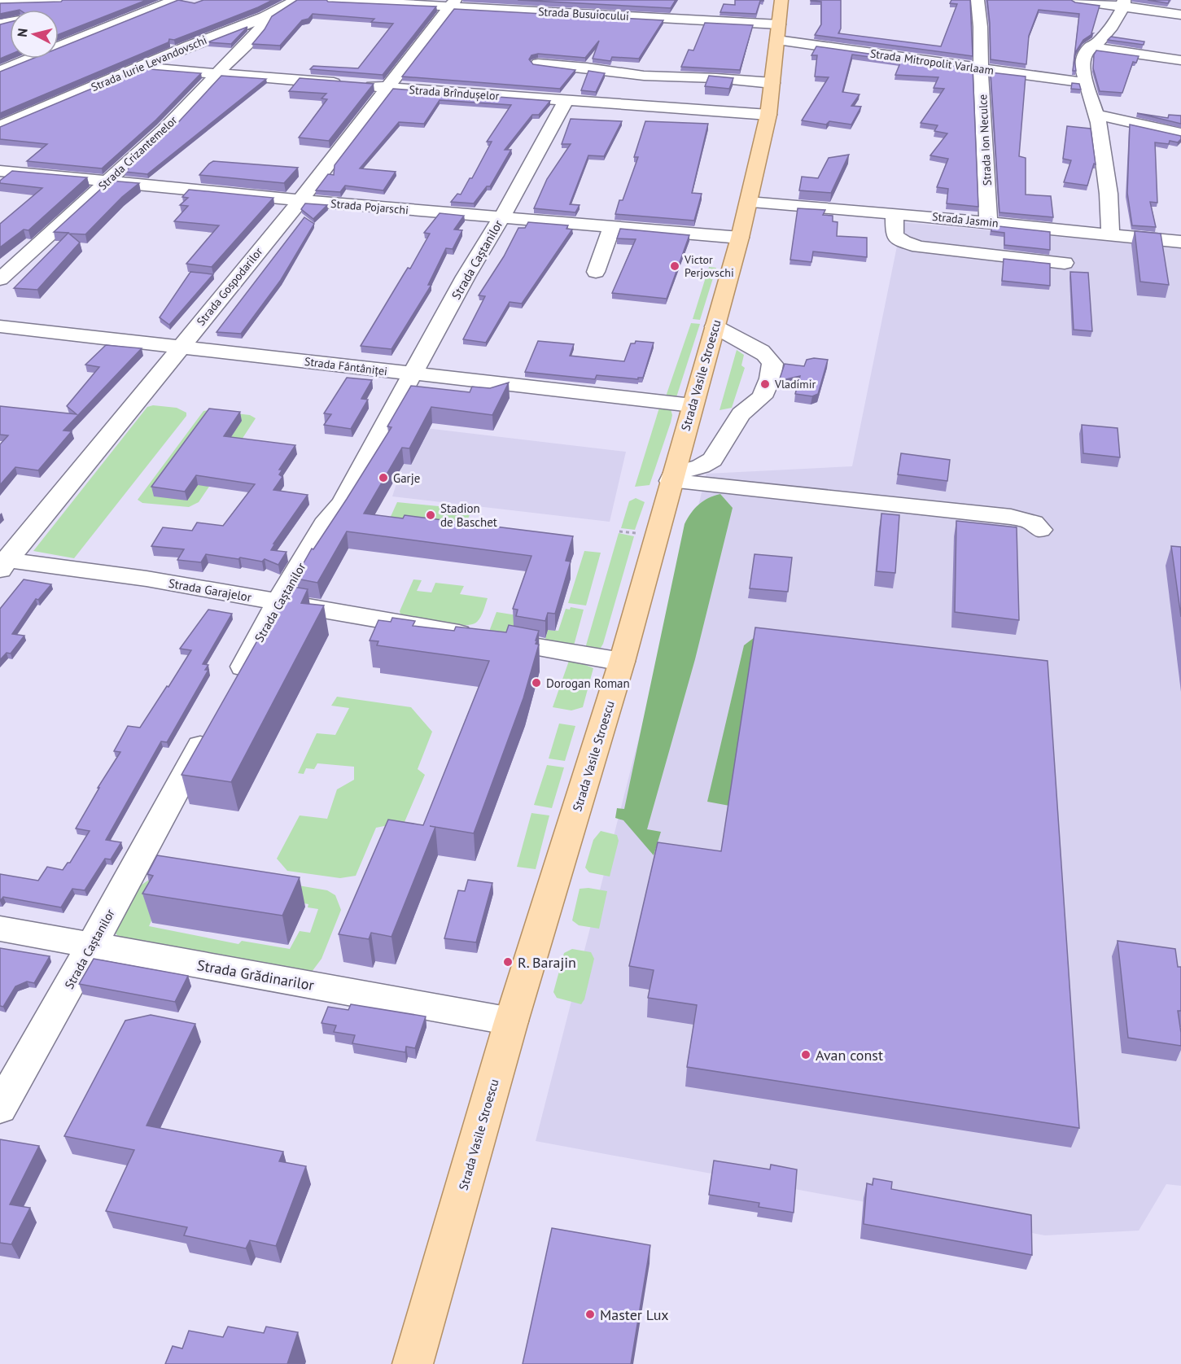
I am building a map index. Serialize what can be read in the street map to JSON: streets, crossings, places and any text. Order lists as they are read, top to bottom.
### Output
{
  "streets": {
    "main road": ["Strada Vasile Stroescu"],
    "street": [
      "Strada Busuiocului",
      "Strada Mitropolit Varlaam",
      "Strada Iurie Levandovschi",
      "Strada Brîndușelor",
      "Strada Ion Neculce",
      "Strada Crizantemelor",
      "Strada Pojarschi",
      "Strada Jasmin",
      "Strada Caștanilor",
      "Strada Gospodarilor",
      "Strada Fântâniței",
      "Strada Garajelor",
      "Strada Grădinarilor"
    ]
  },
  "crossings": [
    ["Strada Busuiocului", "Strada Mitropolit Varlaam"],
    ["Strada Busuiocului", "Strada Gospodarilor"],
    ["Strada Busuiocului", "Strada Vasile Stroescu"],
    ["Strada Mitropolit Varlaam", "Strada Ion Neculce"],
    ["Strada Mitropolit Varlaam", "Strada Vasile Stroescu"],
    ["Strada Iurie Levandovschi", "Strada Brîndușelor"],
    ["Strada Iurie Levandovschi", "Strada Crizantemelor"],
    ["Strada Brîndușelor", "Strada Crizantemelor"],
    ["Strada Brîndușelor", "Strada Caștanilor"],
    ["Strada Brîndușelor", "Strada Gospodarilor"],
    ["Strada Brîndușelor", "Strada Vasile Stroescu"],
    ["Strada Ion Neculce", "Strada Jasmin"],
    ["Strada Crizantemelor", "Strada Pojarschi"],
    ["Strada Pojarschi", "Strada Caștanilor"],
    ["Strada Pojarschi", "Strada Gospodarilor"],
    ["Strada Pojarschi", "Strada Vasile Stroescu"],
    ["Strada Jasmin", "Strada Vasile Stroescu"],
    ["Strada Caștanilor", "Strada Fântâniței"],
    ["Strada Caștanilor", "Strada Garajelor"],
    ["Strada Caștanilor", "Strada Grădinarilor"],
    ["Strada Gospodarilor", "Strada Fântâniței"],
    ["Strada Gospodarilor", "Strada Garajelor"],
    ["Strada Fântâniței", "Strada Vasile Stroescu"],
    ["Strada Vasile Stroescu", "Strada Garajelor"],
    ["Strada Vasile Stroescu", "Strada Grădinarilor"]
  ],
  "places": [
    "Victor Perjovschi",
    "Vladimir",
    "Garje",
    "Stadion de Baschet",
    "Dorogan Roman",
    "R. Barajin",
    "Avan const",
    "Master Lux"
  ],
  "north": "left"
}
